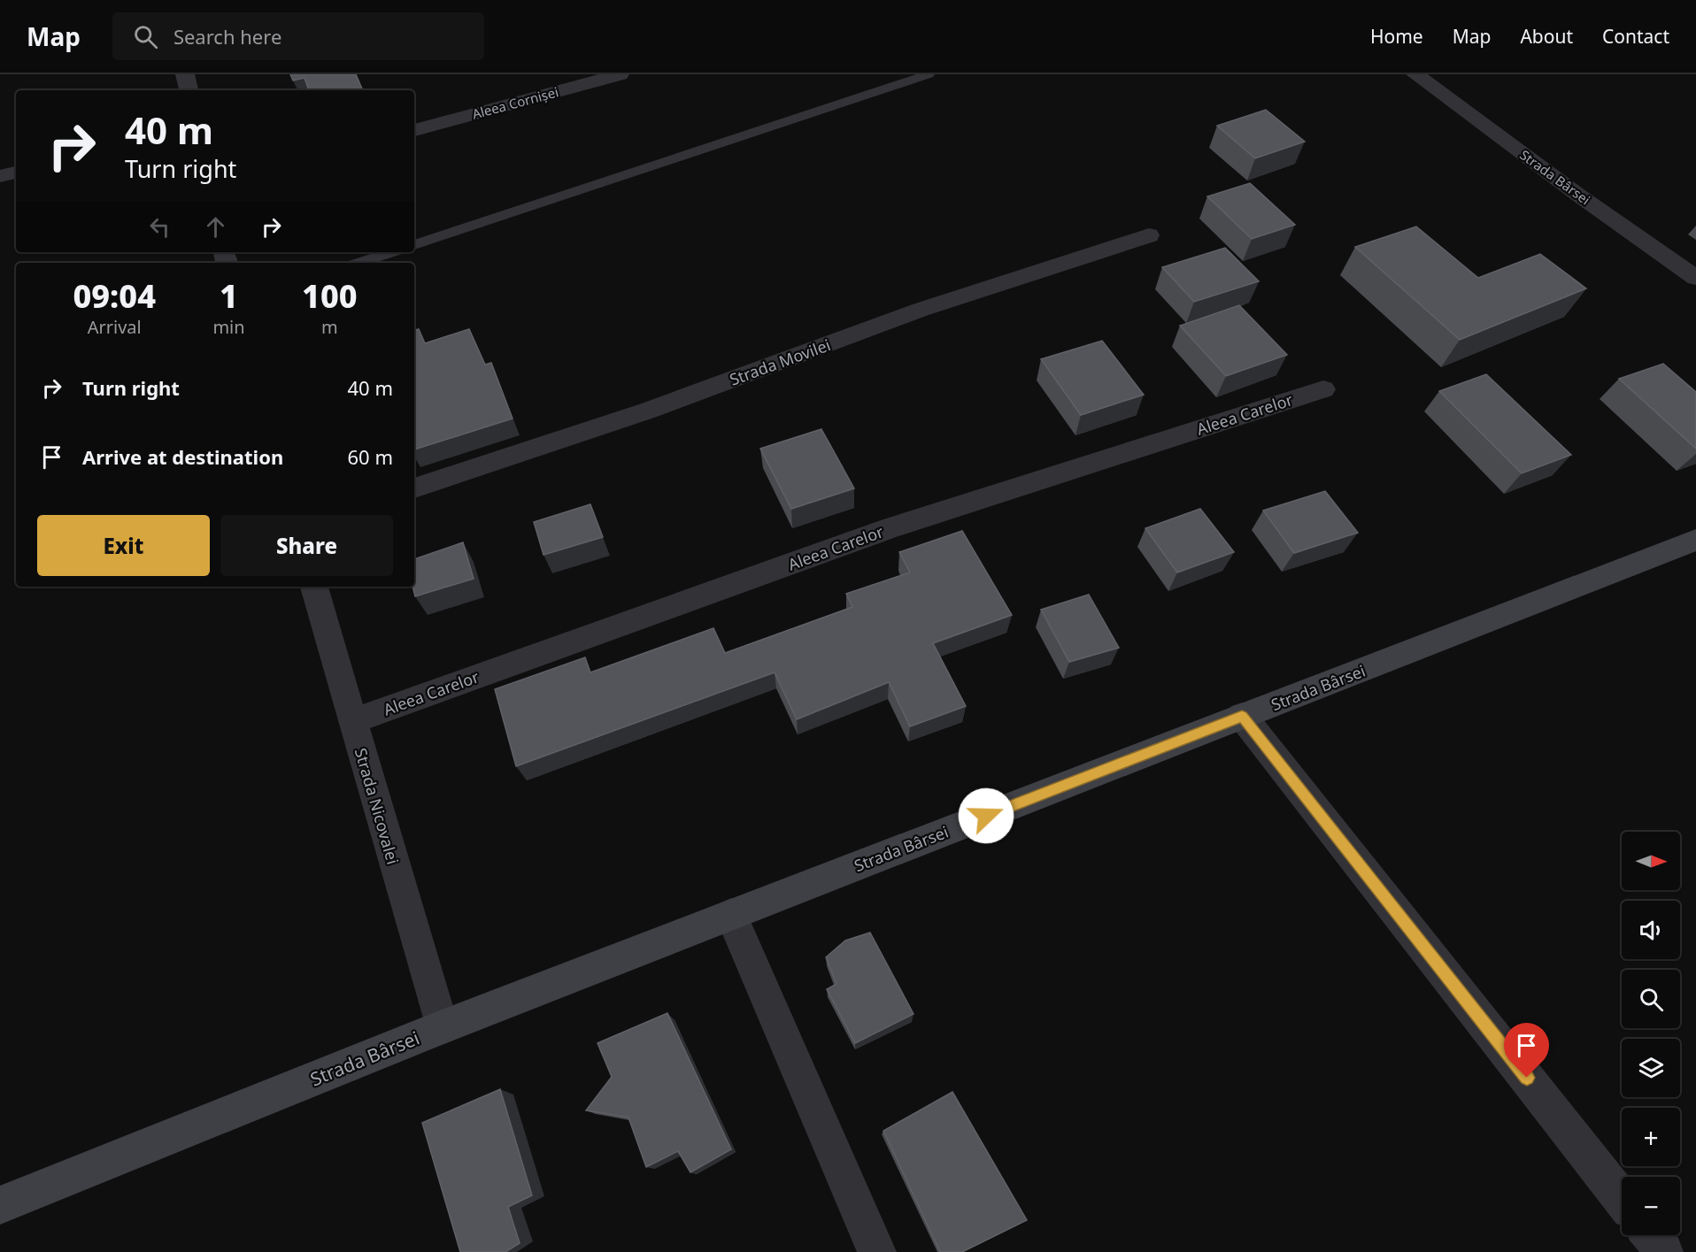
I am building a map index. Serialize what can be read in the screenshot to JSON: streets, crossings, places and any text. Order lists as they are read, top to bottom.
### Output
{
  "streets": {
    "street": [
      "Aleea Cornișei",
      "Strada Bârsei",
      "Strada Movilei",
      "Aleea Carelor",
      "Strada Nicovalei"
    ]
  },
  "crossings": [
    ["Strada Bârsei", "Strada Nicovalei"],
    ["Aleea Carelor", "Strada Nicovalei"]
  ],
  "north": "right",
  "page": {
    "header": "Map",
    "search": "Search here",
    "nav": [
      "Home",
      "Map",
      "About",
      "Contact"
    ],
    "turn": ["40 m", "Turn right"],
    "eta": [
      "09:04",
      "Arrival",
      "1",
      "min",
      "100",
      "m"
    ],
    "list": [
      {
        "name": "Turn right",
        "value": "40 m"
      },
      {
        "name": "Arrive at destination",
        "value": "60 m"
      }
    ],
    "buttons": ["Exit", "Share"],
    "map_buttons": ["+", "−"]
  }
}
